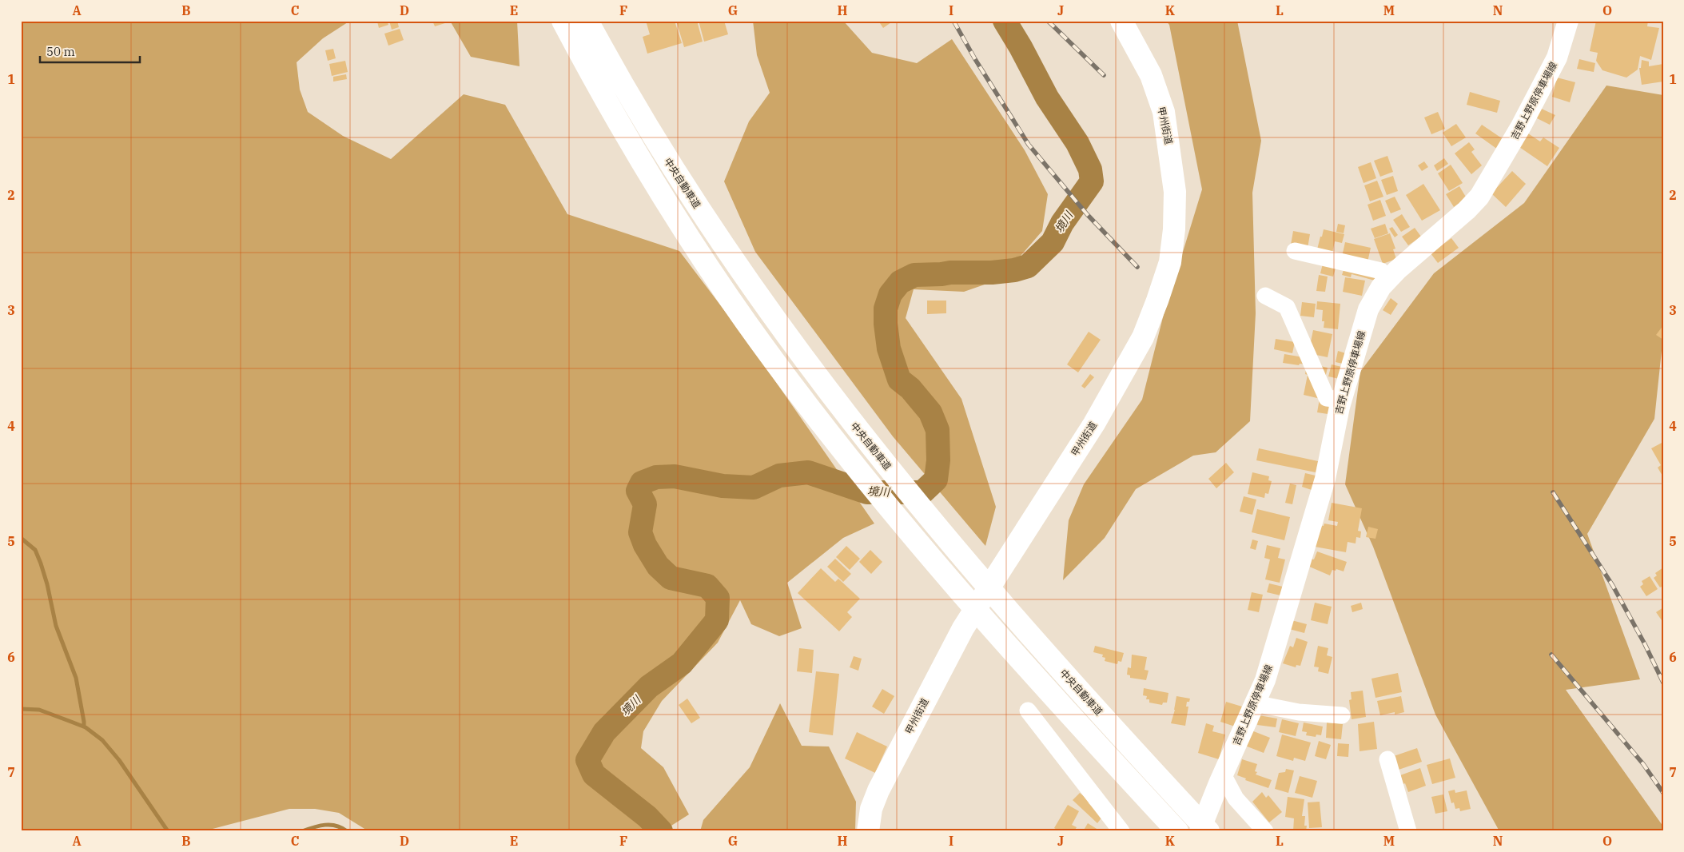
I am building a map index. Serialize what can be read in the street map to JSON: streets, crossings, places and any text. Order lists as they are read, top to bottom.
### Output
{
  "streets": {
    "highway": ["甲州街道", "中央自動車道"],
    "main road": ["吉野上野原停車場線"]
  },
  "water": ["境川"],
  "scale_bar": "50 m",
  "grid": {
    "columns": [
      "A",
      "B",
      "C",
      "D",
      "E",
      "F",
      "G",
      "H",
      "I",
      "J",
      "K",
      "L",
      "M",
      "N",
      "O"
    ],
    "rows": [
      "1",
      "2",
      "3",
      "4",
      "5",
      "6",
      "7"
    ]
  }
}
